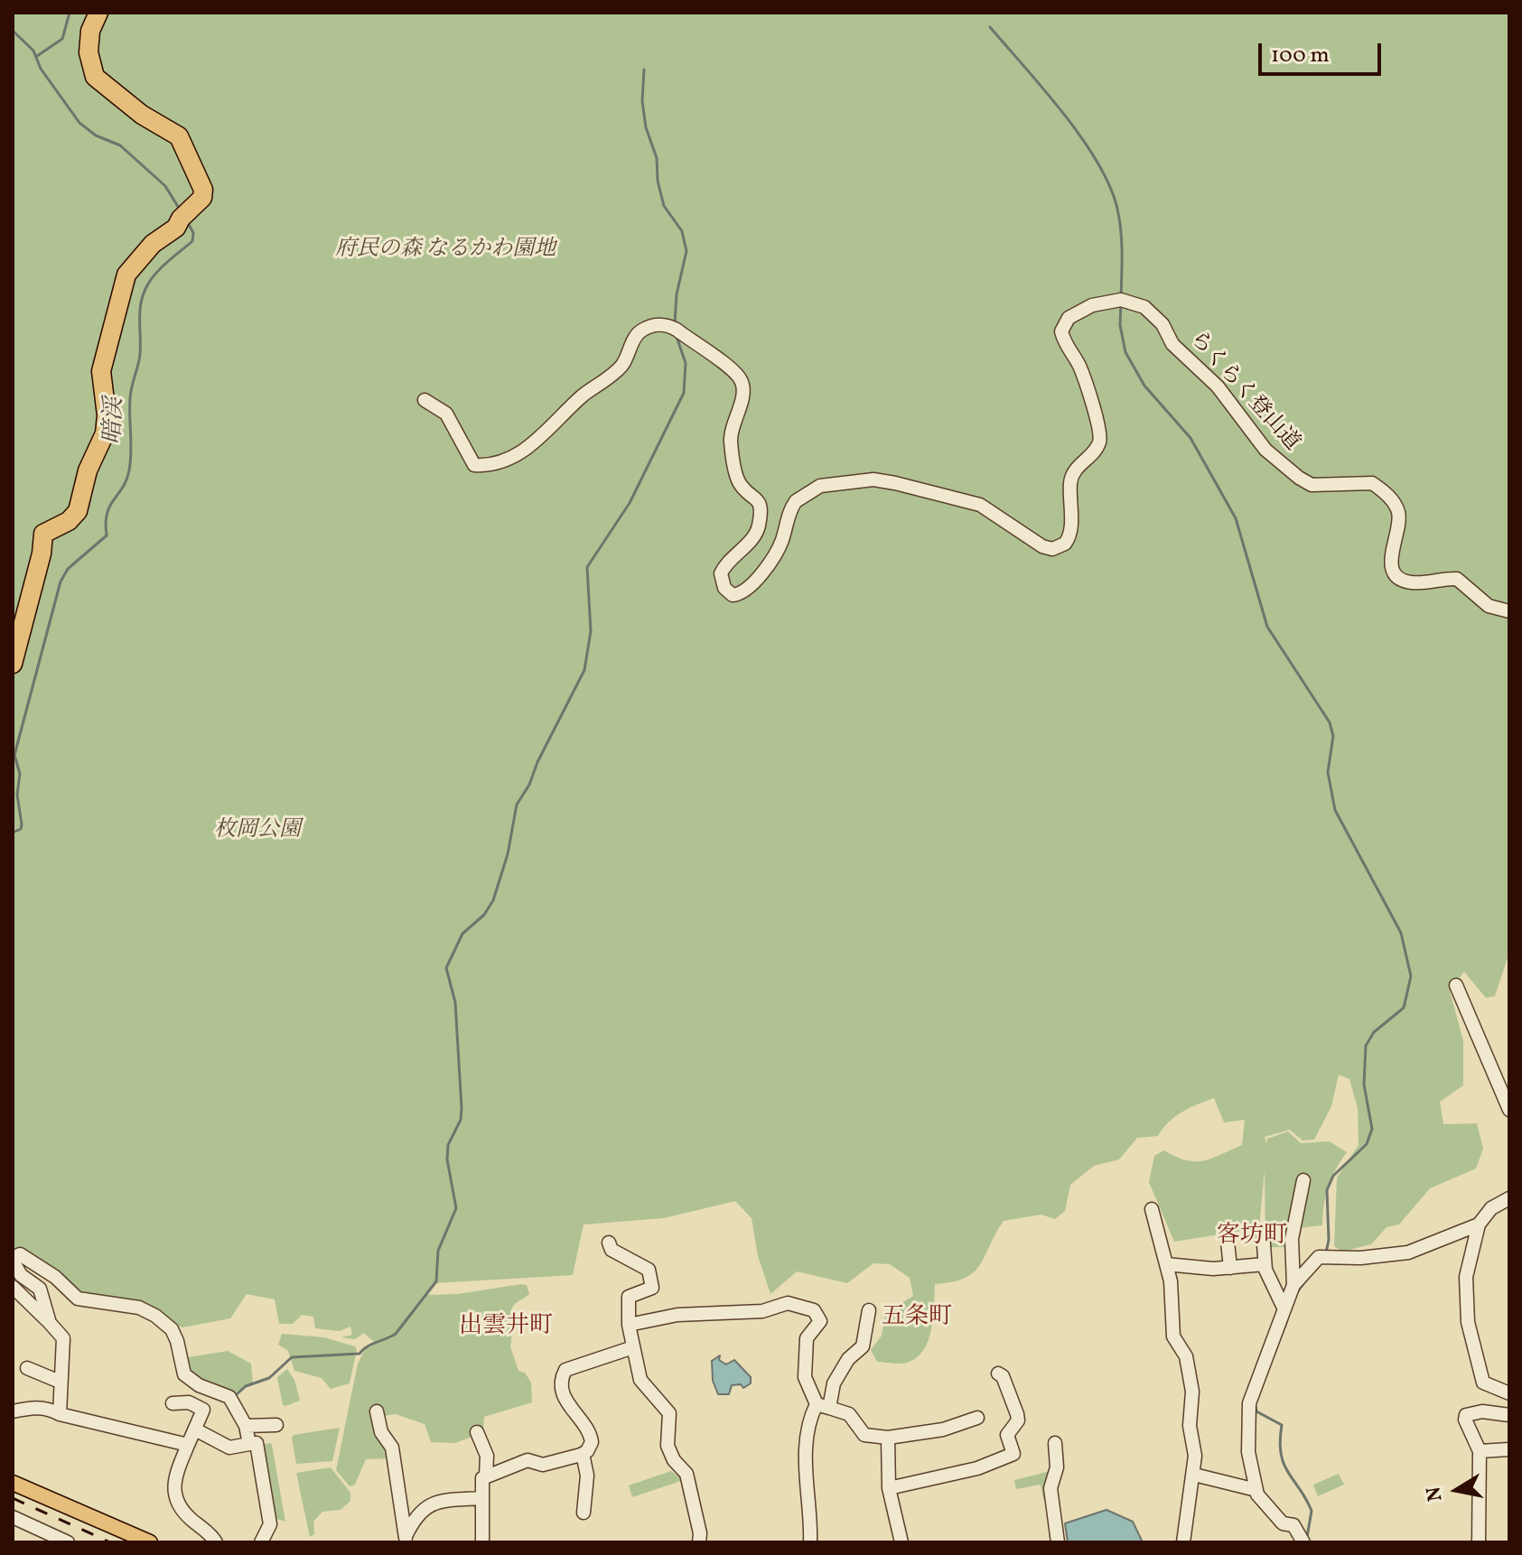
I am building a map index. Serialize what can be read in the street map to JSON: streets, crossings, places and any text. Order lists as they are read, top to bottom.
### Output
{
  "streets": {
    "street": ["らくらく登山道"]
  },
  "districts": ["客坊町", "五条町", "出雲井町"],
  "water": ["暗渓"],
  "parks": ["府民の森 なるかわ園地", "枚岡公園"],
  "scale_bar": "100 m",
  "north": "left"
}
